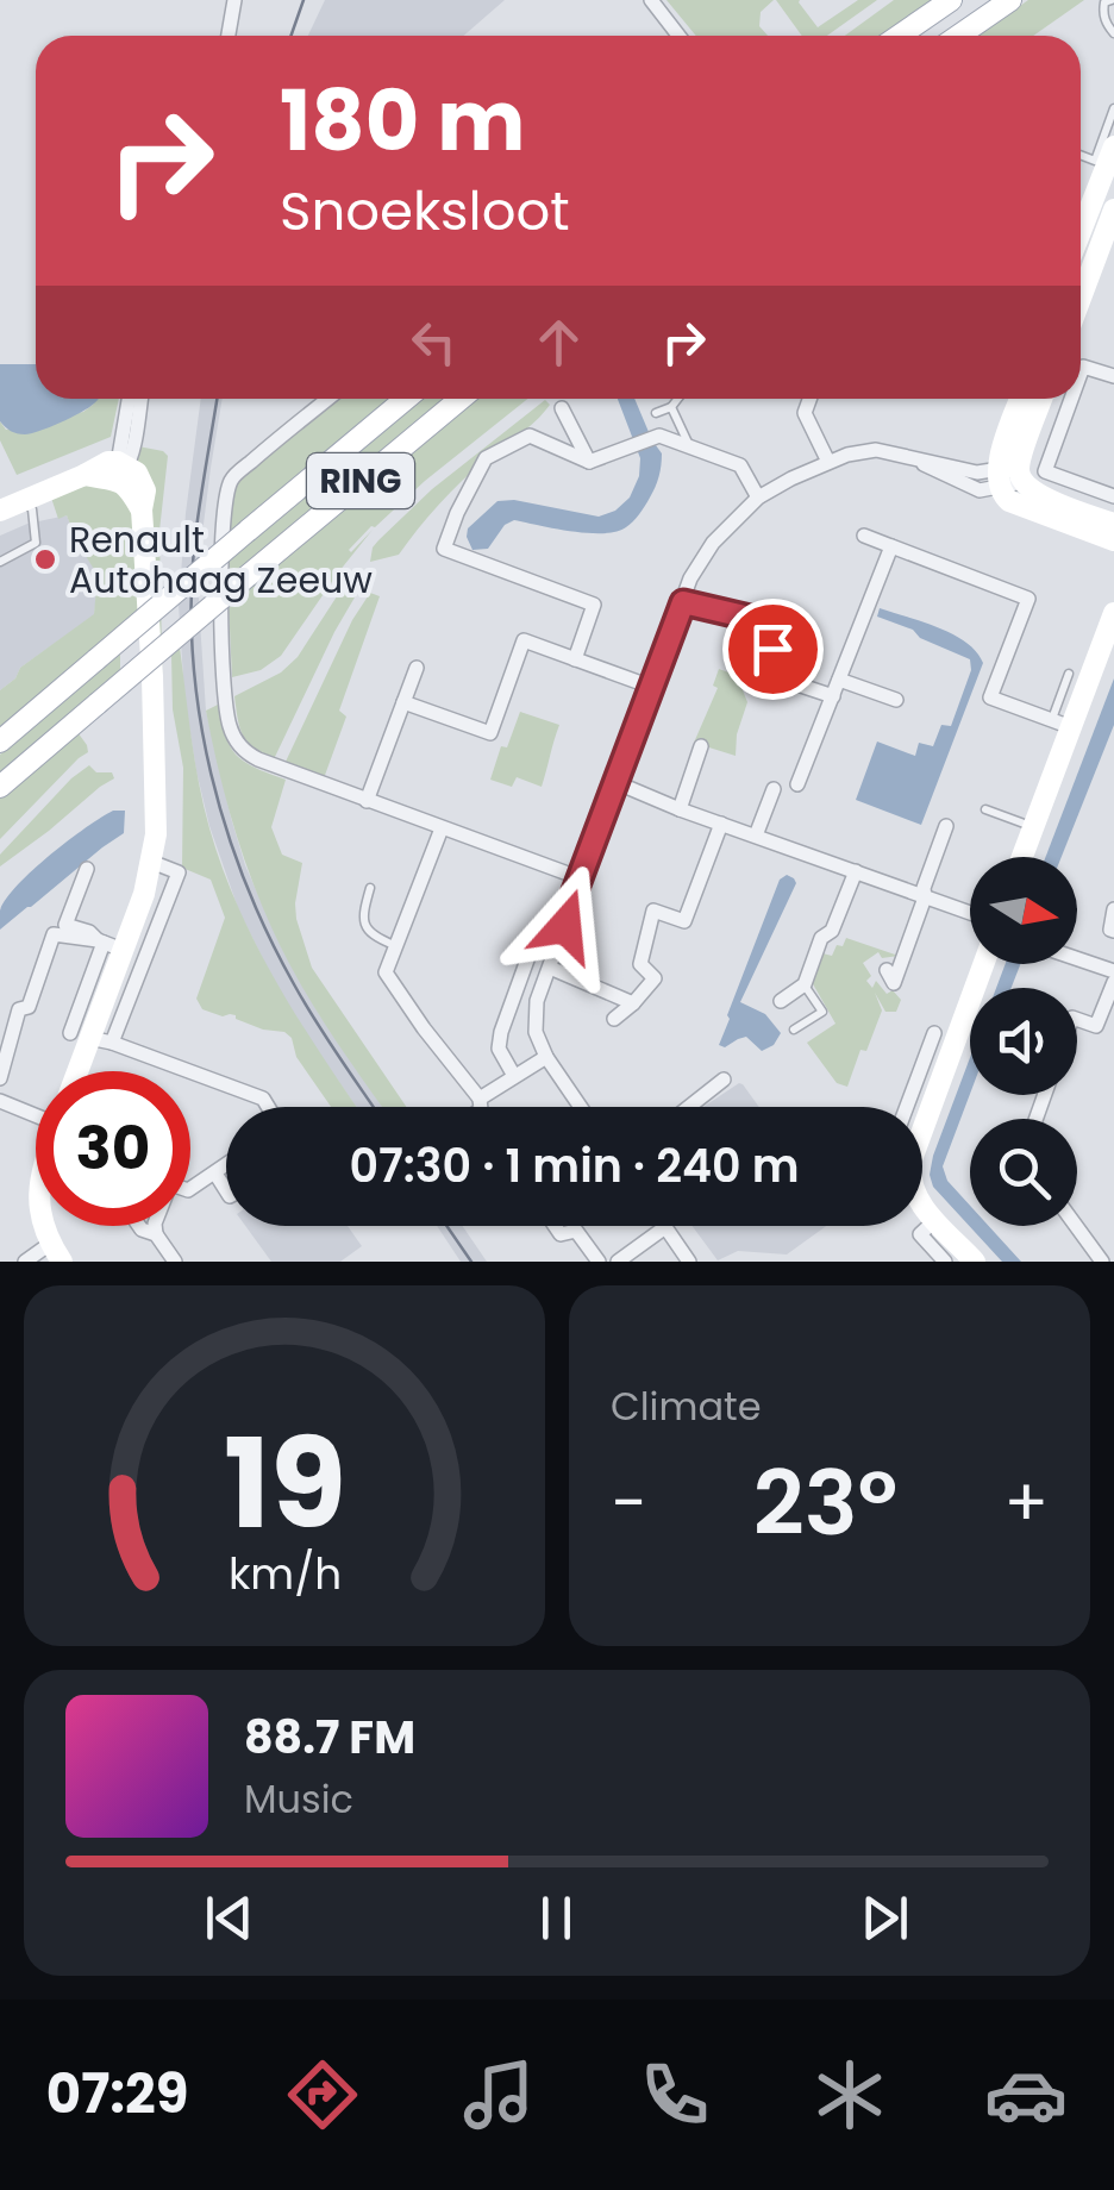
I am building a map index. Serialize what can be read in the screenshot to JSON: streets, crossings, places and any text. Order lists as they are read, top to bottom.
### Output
{
  "streets": {
    "street": ["RING"]
  },
  "places": ["Renault Autohaag Zeeuw"],
  "north": "right",
  "page": {
    "turn": ["180 m", "Snoeksloot"],
    "limit": "30",
    "trip": "07:30 · 1 min · 240 m",
    "tile": "Climate",
    "heat": ["−", "23°", "+"],
    "song": ["88.7 FM", "Music"],
    "tabs": "07:29",
    "gauge": ["19", "km/h"]
  }
}
